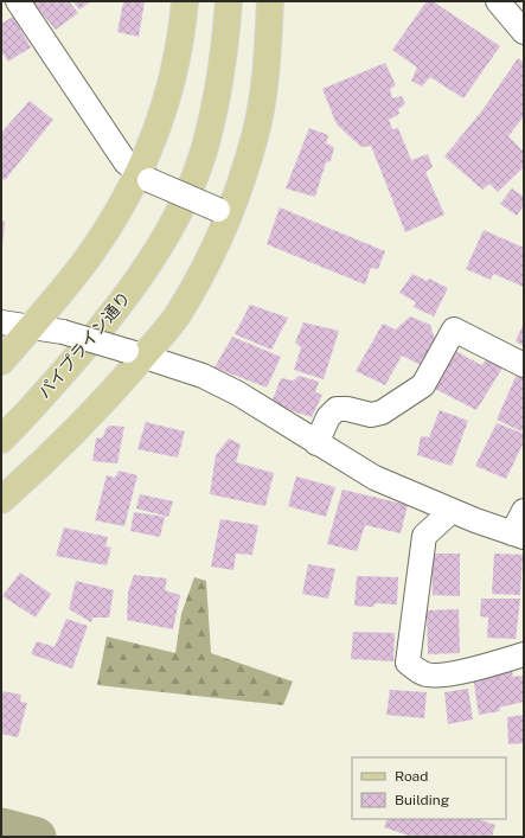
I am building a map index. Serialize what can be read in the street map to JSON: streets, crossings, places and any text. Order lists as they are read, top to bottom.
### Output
{
  "streets": {
    "main road": ["パイプライン通り"]
  },
  "legend": ["Road", "Building"]
}
